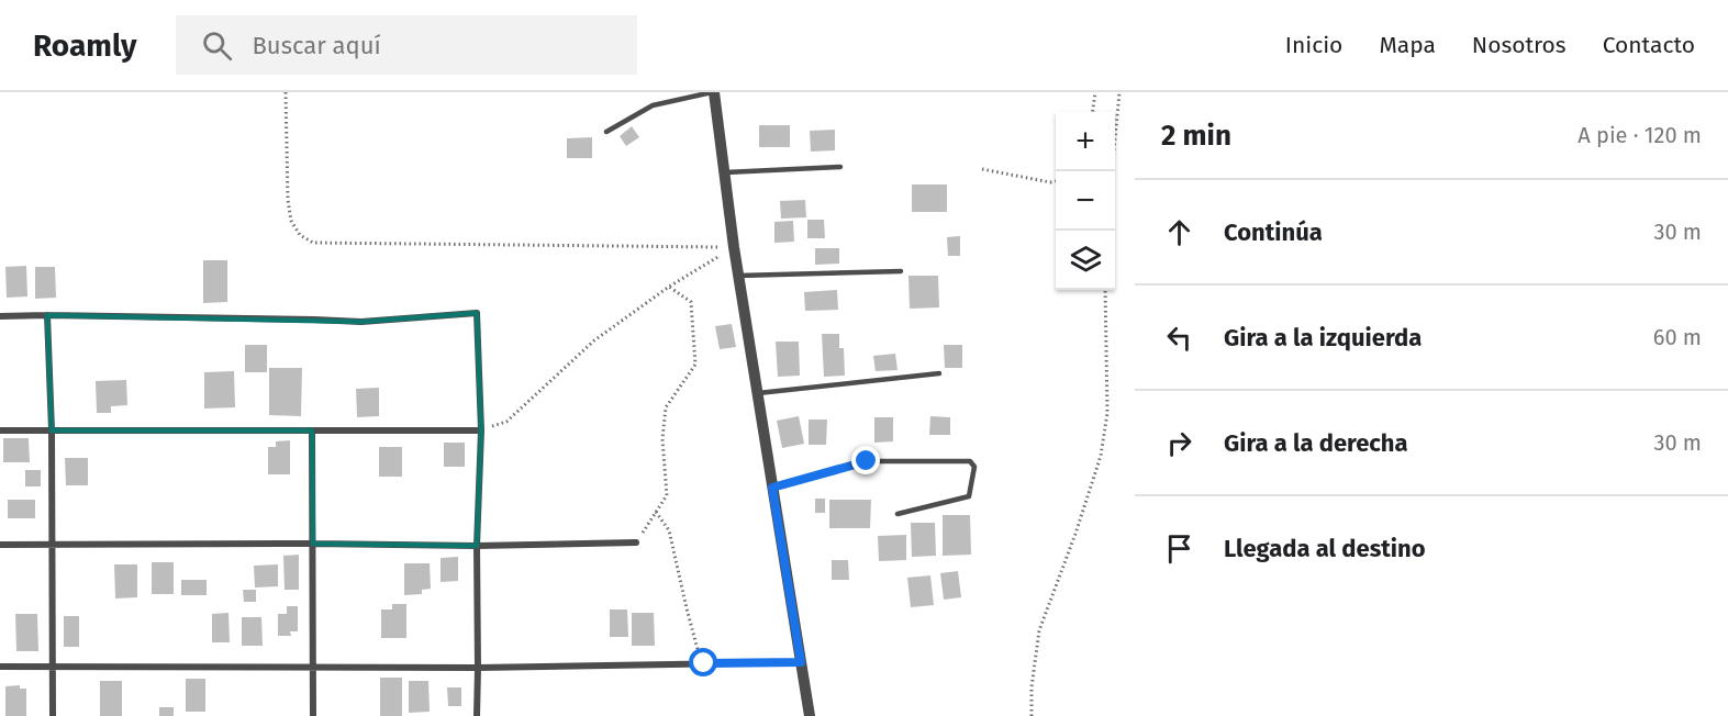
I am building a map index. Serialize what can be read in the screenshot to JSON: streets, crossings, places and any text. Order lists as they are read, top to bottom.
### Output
{
  "page": {
    "header": "Roamly",
    "search": "Buscar aquí",
    "nav": [
      "Inicio",
      "Mapa",
      "Nosotros",
      "Contacto"
    ],
    "heading": ["2 min", "A pie · 120 m"],
    "map_buttons": ["+", "−"],
    "list": [
      ["Continúa", "30 m"],
      ["Gira a la izquierda", "60 m"],
      ["Gira a la derecha", "30 m"],
      "Llegada al destino"
    ]
  }
}
